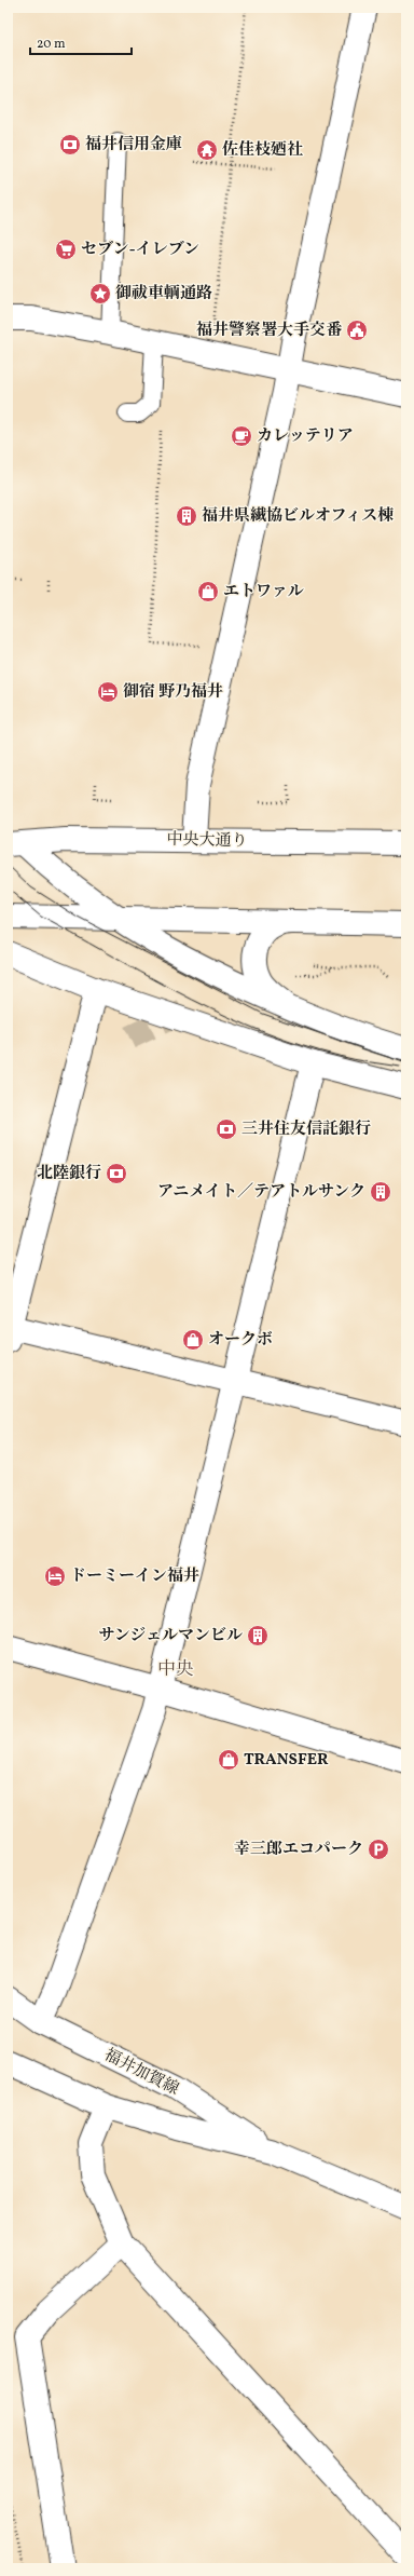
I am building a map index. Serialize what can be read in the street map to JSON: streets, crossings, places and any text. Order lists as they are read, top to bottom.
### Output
{
  "streets": {
    "street": ["中央大通り", "福井加賀線"]
  },
  "districts": ["中央"],
  "places": {
    "bank": ["福井信用金庫", "三井住友信託銀行", "北陸銀行"],
    "temple": ["佐佳枝廼社"],
    "supermarket": ["セブン-イレブン"],
    "place": ["御祓車輌通路"],
    "public building": ["福井警察署大手交番"],
    "cafe": ["カレッテリア"],
    "building": ["福井県繊協ビルオフィス棟", "アニメイト／テアトルサンク", "サンジェルマンビル"],
    "shop": ["エトワァル", "オークボ", "TRANSFER"],
    "hotel": ["御宿 野乃福井", "ドーミーイン福井"],
    "parking": ["幸三郎エコパーク"]
  },
  "scale_bar": "20 m"
}
